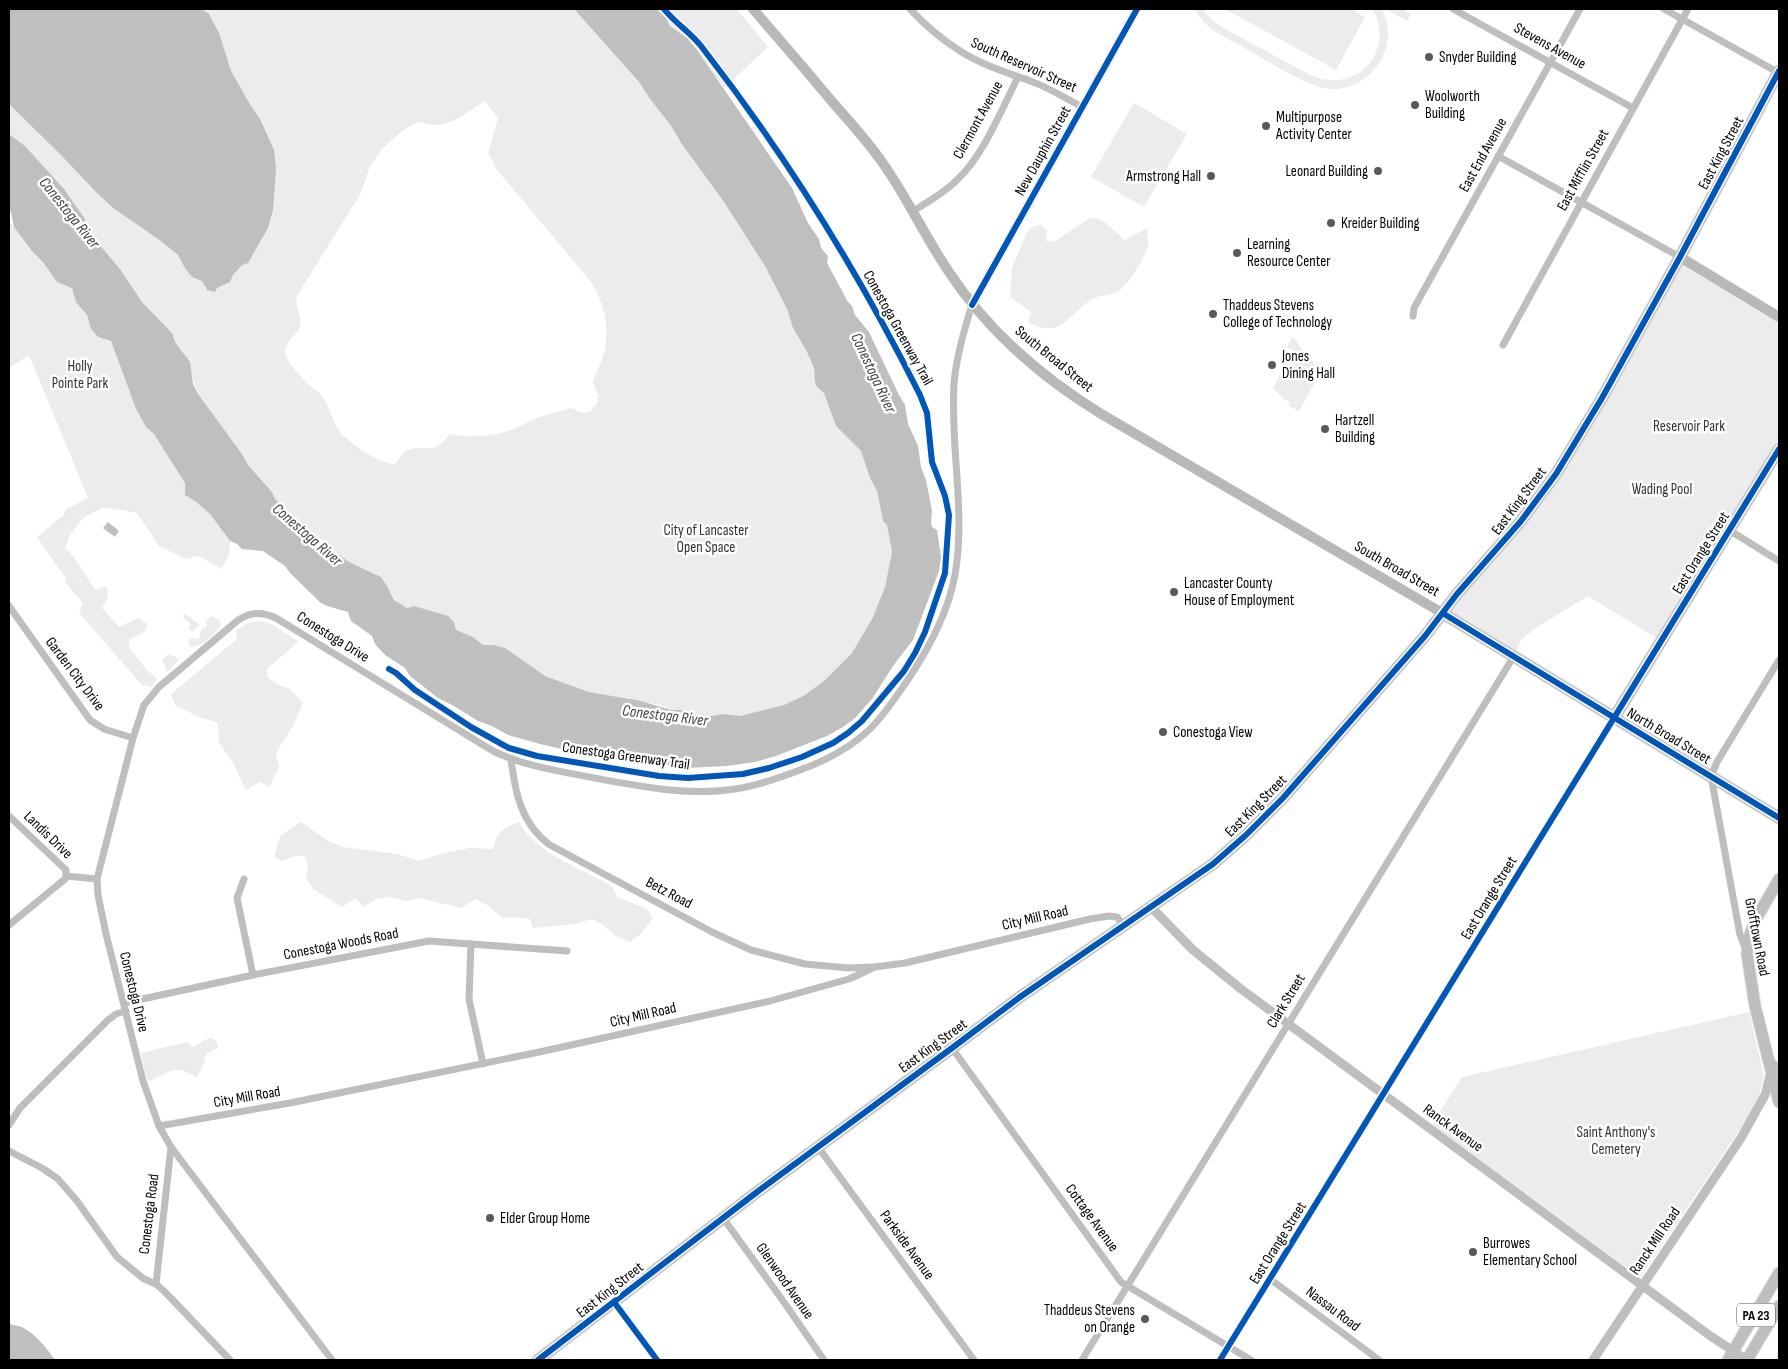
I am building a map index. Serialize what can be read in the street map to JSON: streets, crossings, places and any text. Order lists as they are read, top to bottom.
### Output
{
  "streets": {
    "main road": [
      "East King Street",
      "South Broad Street",
      "East Orange Street",
      "North Broad Street",
      "Grofftown Road",
      "PA 23"
    ],
    "street": [
      "Stevens Avenue",
      "South Reservoir Street",
      "Clermont Avenue",
      "New Dauphin Street",
      "East End Avenue",
      "East Mifflin Street",
      "Conestoga Drive",
      "Garden City Drive",
      "Landis Drive",
      "Betz Road",
      "City Mill Road",
      "Conestoga Woods Road",
      "Clark Street",
      "Ranck Avenue",
      "Conestoga Road",
      "Cottage Avenue",
      "Ranck Mill Road",
      "Parkside Avenue",
      "Glenwood Avenue",
      "Nassau Road"
    ],
    "cycle path": ["Conestoga Greenway Trail"]
  },
  "crossings": [
    ["Stevens Avenue", "East End Avenue"],
    ["Stevens Avenue", "East Mifflin Street"],
    ["South Reservoir Street", "Clermont Avenue"],
    ["South Reservoir Street", "New Dauphin Street"],
    ["Clermont Avenue", "South Broad Street"],
    ["New Dauphin Street", "South Broad Street"],
    ["New Dauphin Street", "Conestoga Drive"],
    ["East King Street", "South Broad Street"],
    ["East King Street", "North Broad Street"],
    ["East King Street", "City Mill Road"],
    ["East King Street", "Ranck Avenue"],
    ["East King Street", "Cottage Avenue"],
    ["East King Street", "Parkside Avenue"],
    ["East King Street", "Glenwood Avenue"],
    ["South Broad Street", "Conestoga Drive"],
    ["South Broad Street", "North Broad Street"],
    ["East Orange Street", "North Broad Street"],
    ["East Orange Street", "Ranck Avenue"],
    ["East Orange Street", "Cottage Avenue"],
    ["East Orange Street", "Nassau Road"],
    ["Conestoga Drive", "Garden City Drive"],
    ["Conestoga Drive", "Betz Road"],
    ["Conestoga Drive", "City Mill Road"],
    ["Conestoga Drive", "Conestoga Woods Road"],
    ["Conestoga Drive", "Conestoga Road"],
    ["North Broad Street", "Grofftown Road"],
    ["North Broad Street", "Clark Street"],
    ["Betz Road", "City Mill Road"],
    ["Grofftown Road", "Ranck Mill Road"],
    ["Clark Street", "Ranck Avenue"],
    ["Clark Street", "Cottage Avenue"],
    ["Ranck Avenue", "Ranck Mill Road"],
    ["Ranck Avenue", "PA 23"]
  ],
  "water": ["Conestoga River"],
  "parks": [
    "Holly Pointe Park",
    "Reservoir Park",
    "Wading Pool",
    "City of Lancaster Open Space",
    "Saint Anthony's Cemetery"
  ],
  "places": [
    "Snyder Building",
    "Woolworth Building",
    "Multipurpose Activity Center",
    "Leonard Building",
    "Armstrong Hall",
    "Kreider Building",
    "Learning Resource Center",
    "Thaddeus Stevens College of Technology",
    "Jones Dining Hall",
    "Hartzell Building",
    "Lancaster County House of Employment",
    "Conestoga View",
    "Elder Group Home",
    "Burrowes Elementary School",
    "Thaddeus Stevens on Orange"
  ]
}
